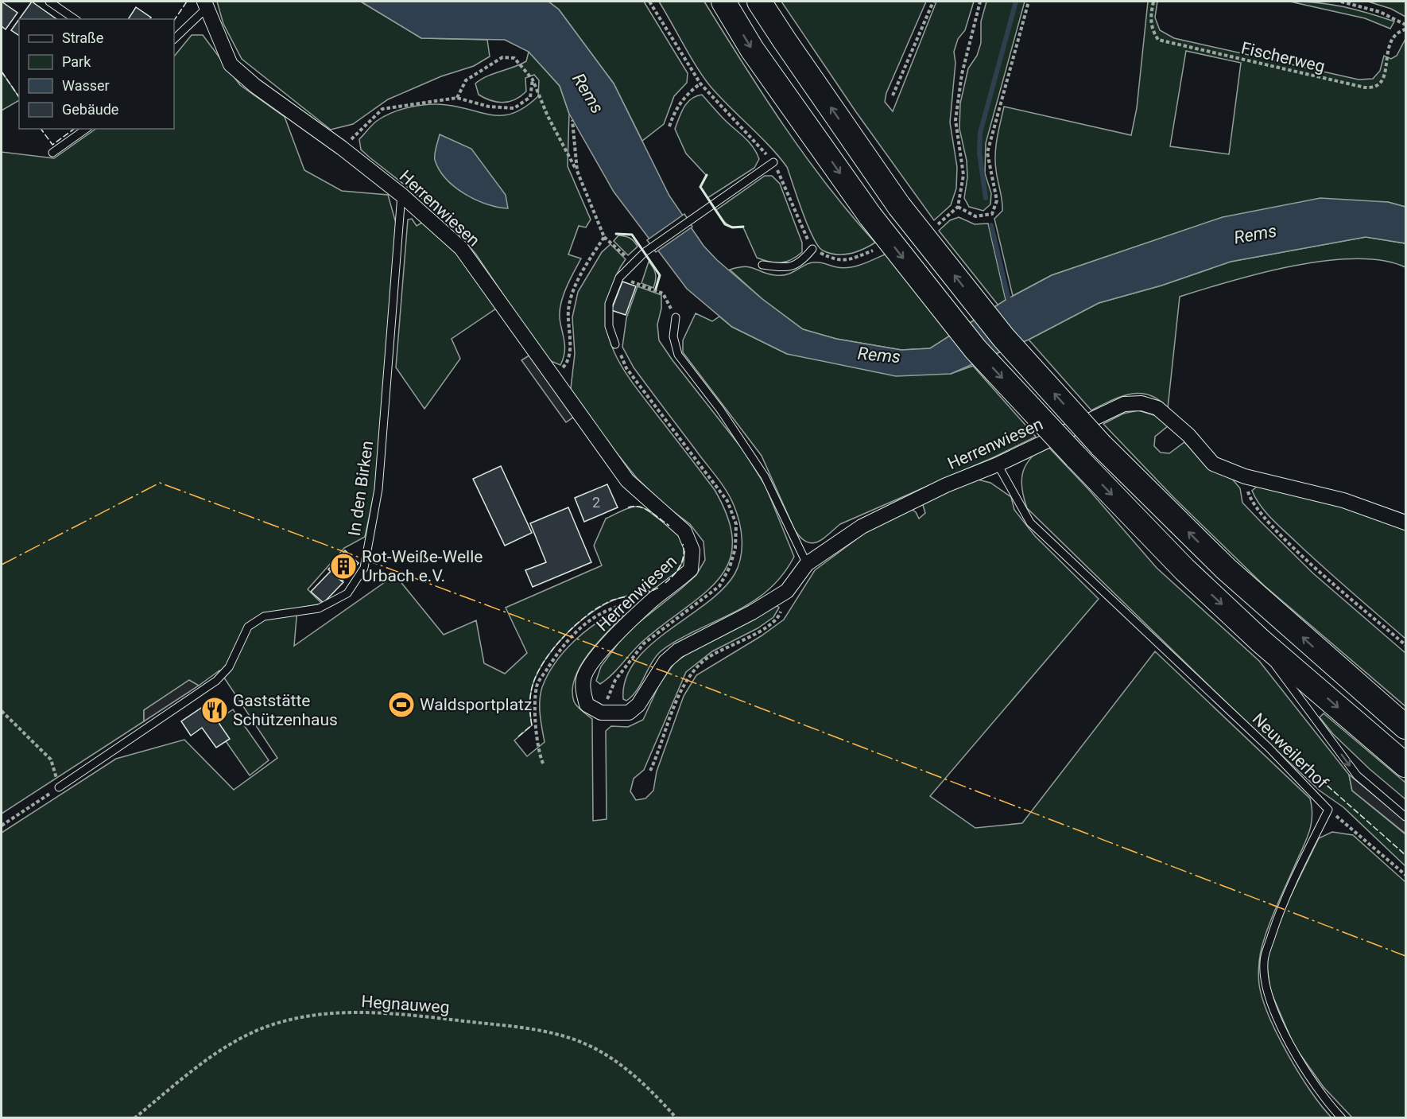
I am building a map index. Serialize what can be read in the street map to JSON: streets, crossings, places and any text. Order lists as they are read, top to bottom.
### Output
{
  "streets": {
    "street": ["Herrenwiesen"],
    "lane": ["In den Birken", "Neuweilerhof"],
    "path": ["Fischerweg", "Hegnauweg"]
  },
  "crossings": [
    ["Herrenwiesen", "In den Birken"],
    ["Herrenwiesen", "Neuweilerhof"]
  ],
  "water": ["Rems"],
  "places": {
    "building": ["Rot-Weiße-Welle Urbach e.V."],
    "sports": ["Waldsportplatz"],
    "restaurant": ["Gaststätte Schützenhaus"]
  },
  "house_numbers": ["2"],
  "legend": [
    "Straße",
    "Park",
    "Wasser",
    "Gebäude"
  ]
}
